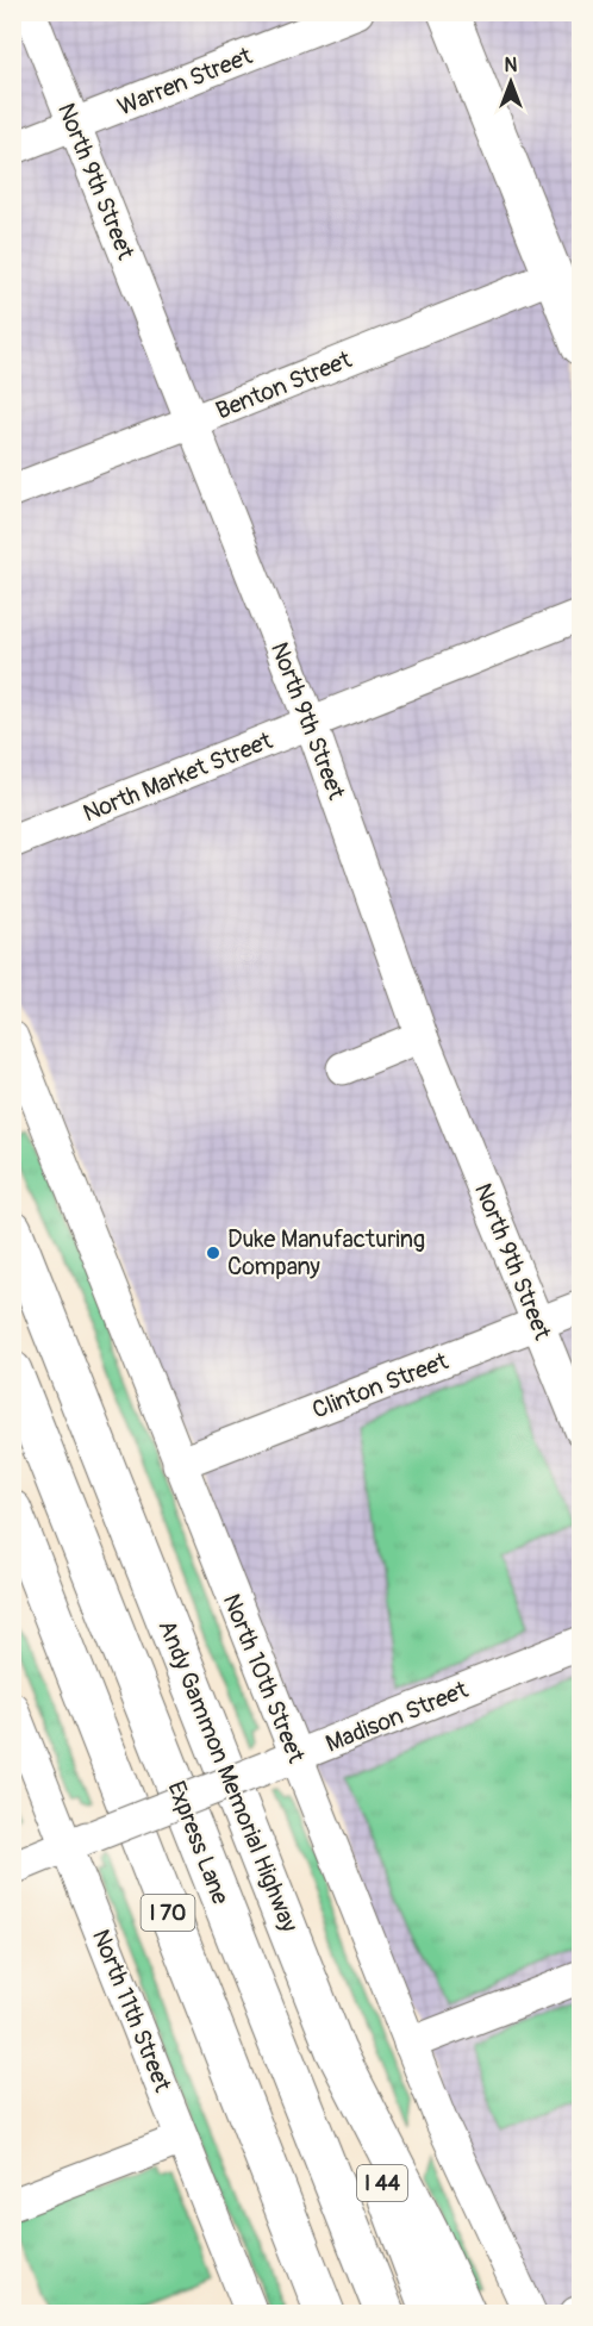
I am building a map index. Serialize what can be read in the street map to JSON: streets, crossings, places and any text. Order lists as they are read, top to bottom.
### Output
{
  "streets": {
    "main road": [
      "Andy Gammon Memorial Highway",
      "Express Lane",
      "I 70",
      "I 44"
    ],
    "street": [
      "Warren Street",
      "North 9th Street",
      "Benton Street",
      "North Market Street",
      "Clinton Street",
      "North 10th Street",
      "Madison Street",
      "North 11th Street"
    ]
  },
  "crossings": [
    ["Warren Street", "North 9th Street"],
    ["North 9th Street", "Benton Street"],
    ["North 9th Street", "North Market Street"],
    ["North 9th Street", "Clinton Street"],
    ["Clinton Street", "North 10th Street"],
    ["North 10th Street", "Madison Street"],
    ["Madison Street", "North 11th Street"],
    ["Andy Gammon Memorial Highway", "I 44"]
  ],
  "places": ["Duke Manufacturing Company"],
  "north": "top"
}
